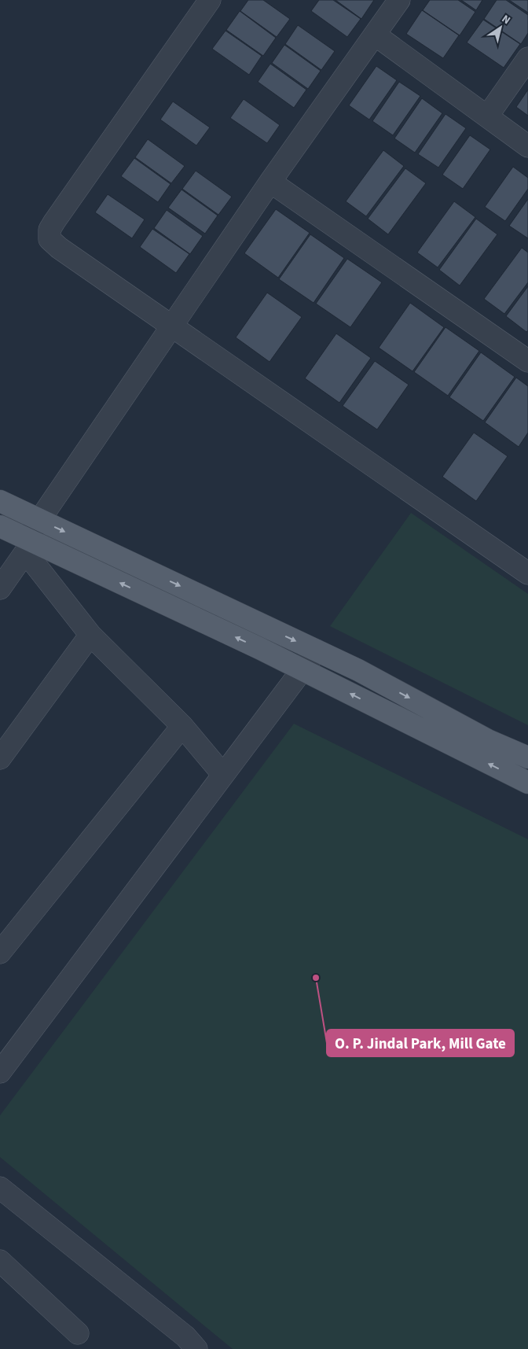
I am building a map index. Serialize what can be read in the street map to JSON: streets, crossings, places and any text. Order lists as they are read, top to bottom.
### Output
{
  "places": ["O. P. Jindal Park, Mill Gate"],
  "north": "top right"
}
